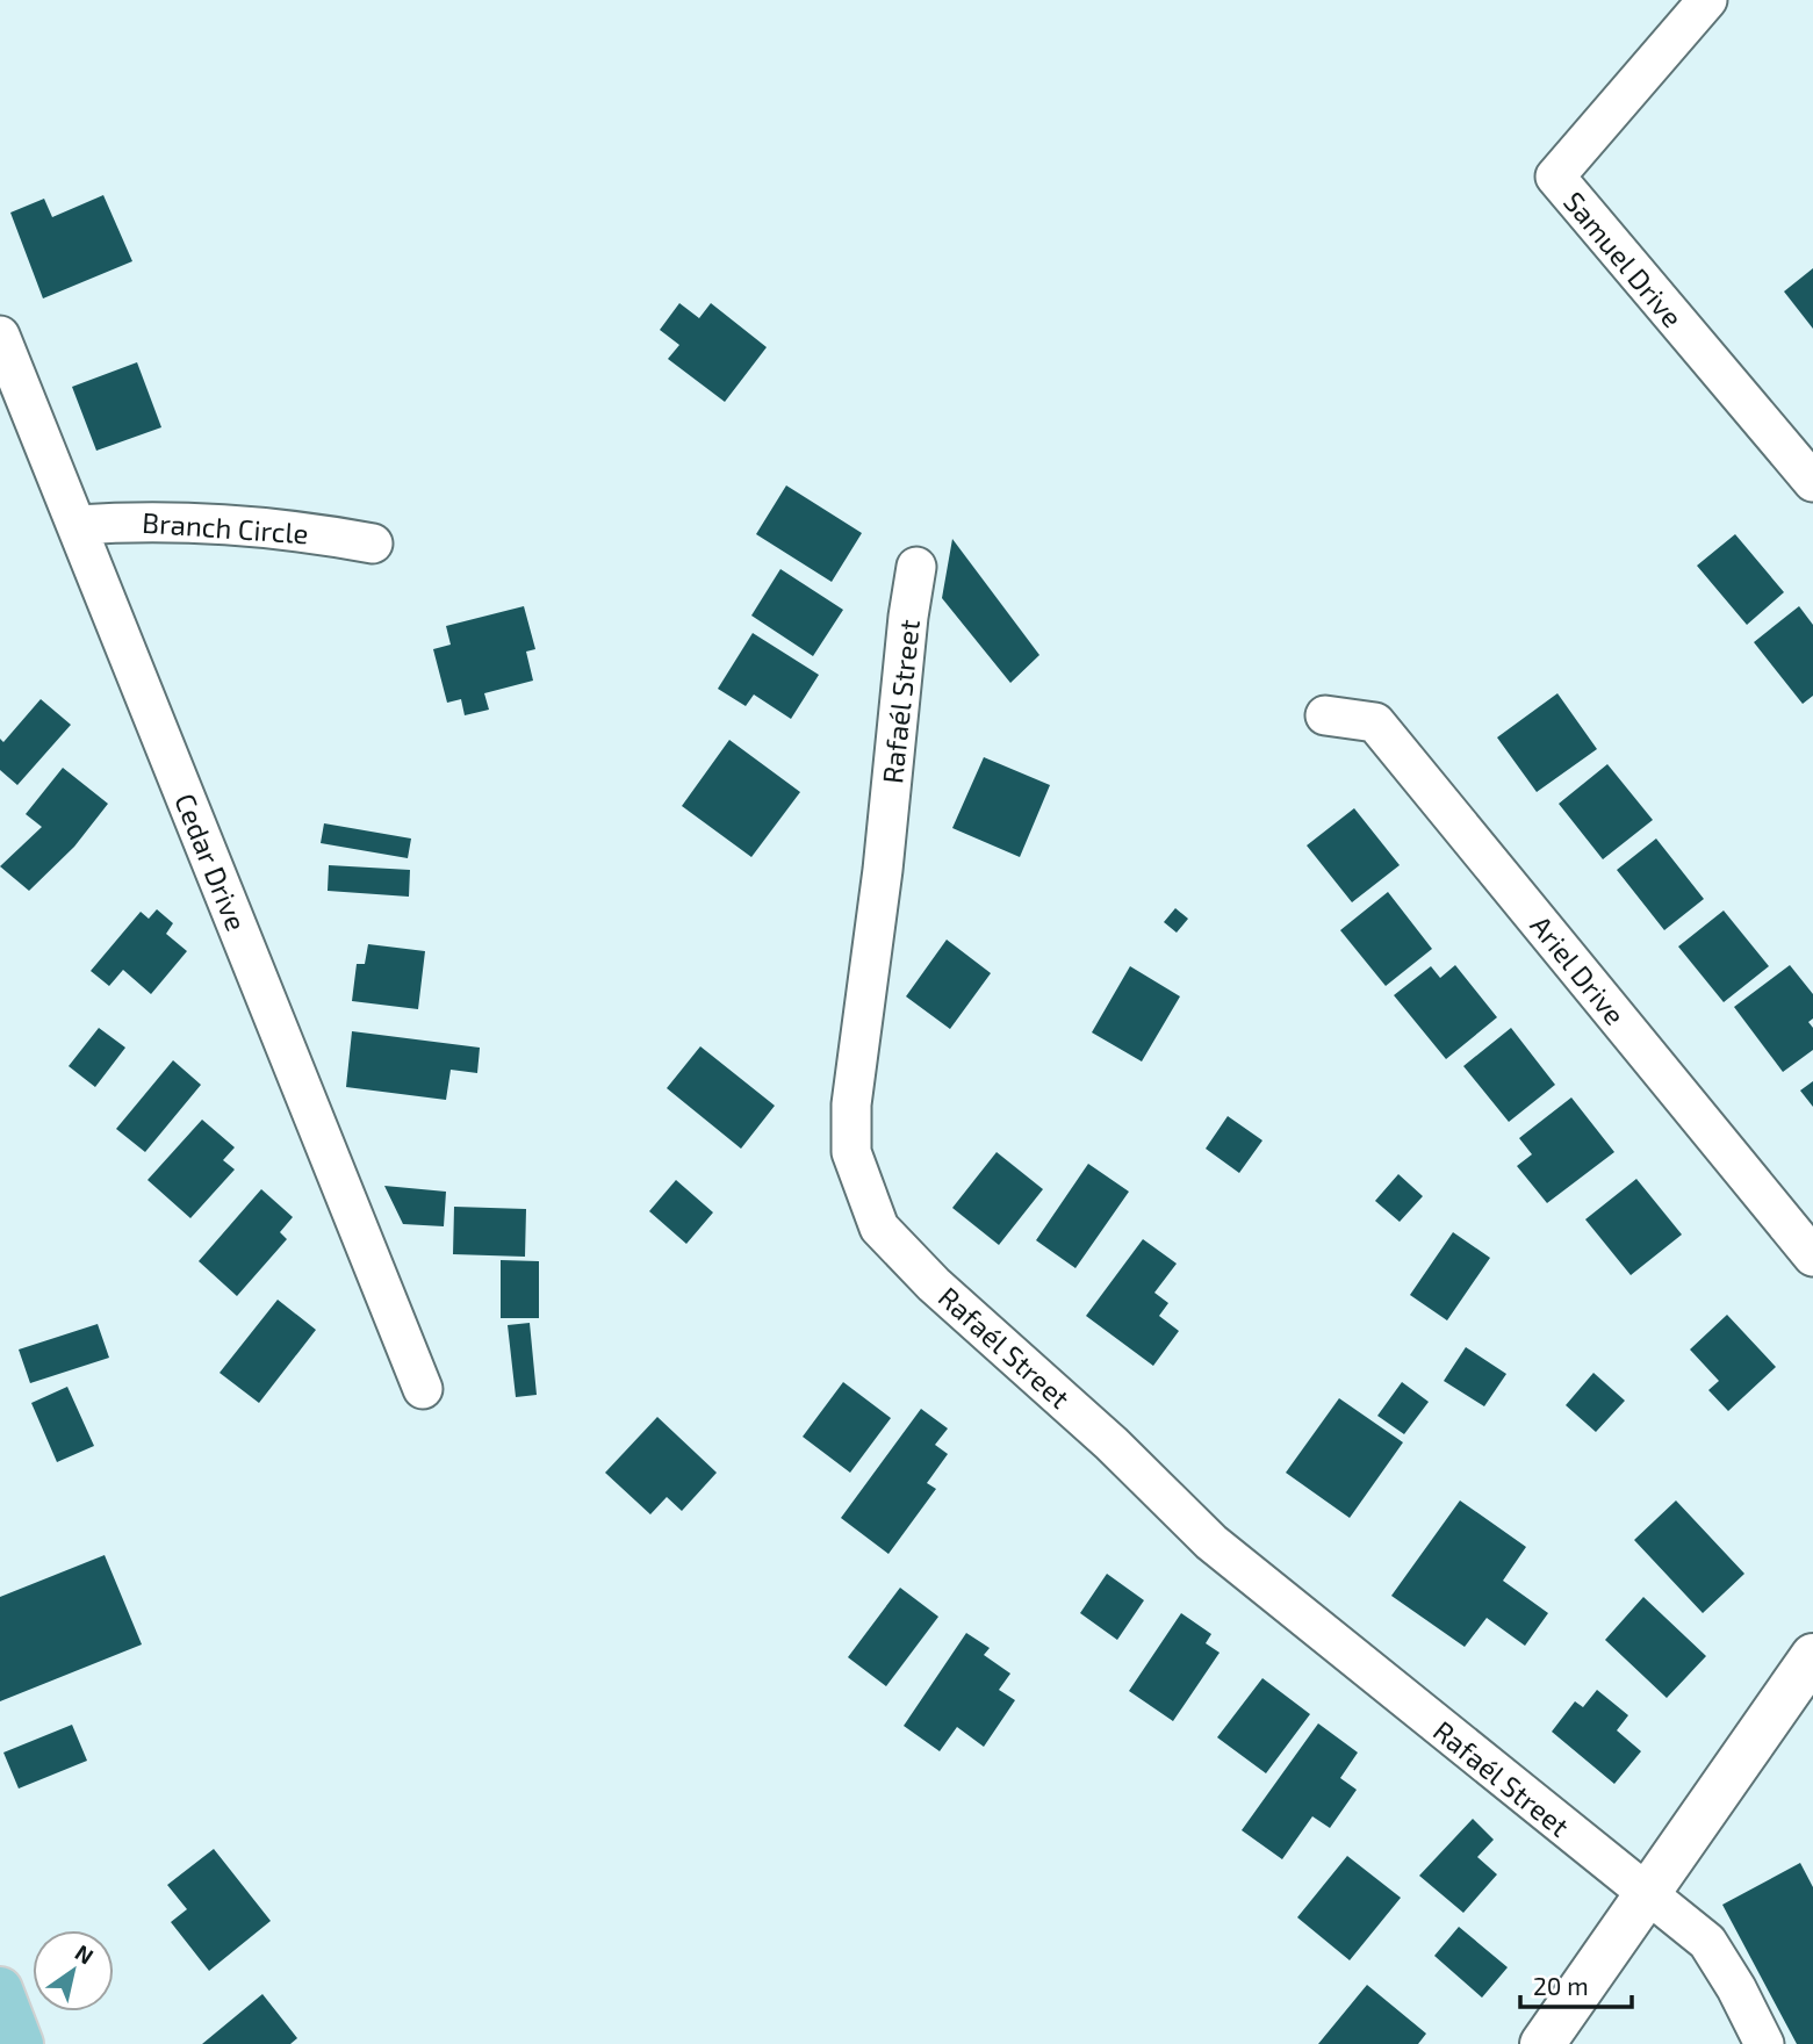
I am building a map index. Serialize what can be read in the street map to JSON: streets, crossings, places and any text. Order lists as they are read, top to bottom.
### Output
{
  "streets": {
    "street": [
      "Samuel Drive",
      "Branch Circle",
      "Rafaél Street",
      "Cedar Drive",
      "Ariel Drive"
    ]
  },
  "crossings": [
    ["Branch Circle", "Cedar Drive"]
  ],
  "scale_bar": "20 m",
  "north": "top right"
}
